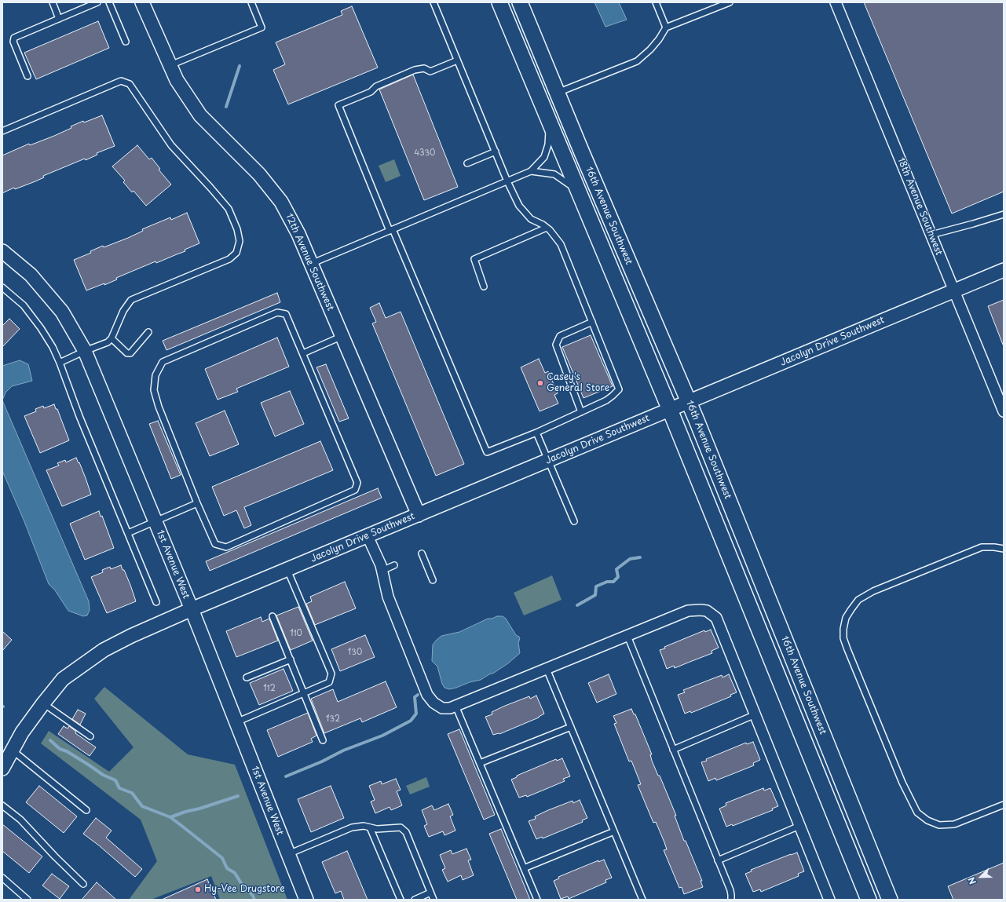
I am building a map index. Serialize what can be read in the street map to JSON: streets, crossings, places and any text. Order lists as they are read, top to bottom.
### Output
{
  "streets": {
    "main road": ["16th Avenue Southwest"],
    "street": [
      "18th Avenue Southwest",
      "12th Avenue Southwest",
      "Jacolyn Drive Southwest",
      "1st Avenue West"
    ]
  },
  "crossings": [
    ["18th Avenue Southwest", "Jacolyn Drive Southwest"],
    ["16th Avenue Southwest", "Jacolyn Drive Southwest"],
    ["12th Avenue Southwest", "Jacolyn Drive Southwest"],
    ["Jacolyn Drive Southwest", "1st Avenue West"]
  ],
  "places": ["Casey's General Store", "Hy-Vee Drugstore"],
  "house_numbers": [
    "4330",
    "110",
    "130",
    "112",
    "132"
  ],
  "north": "bottom left"
}
